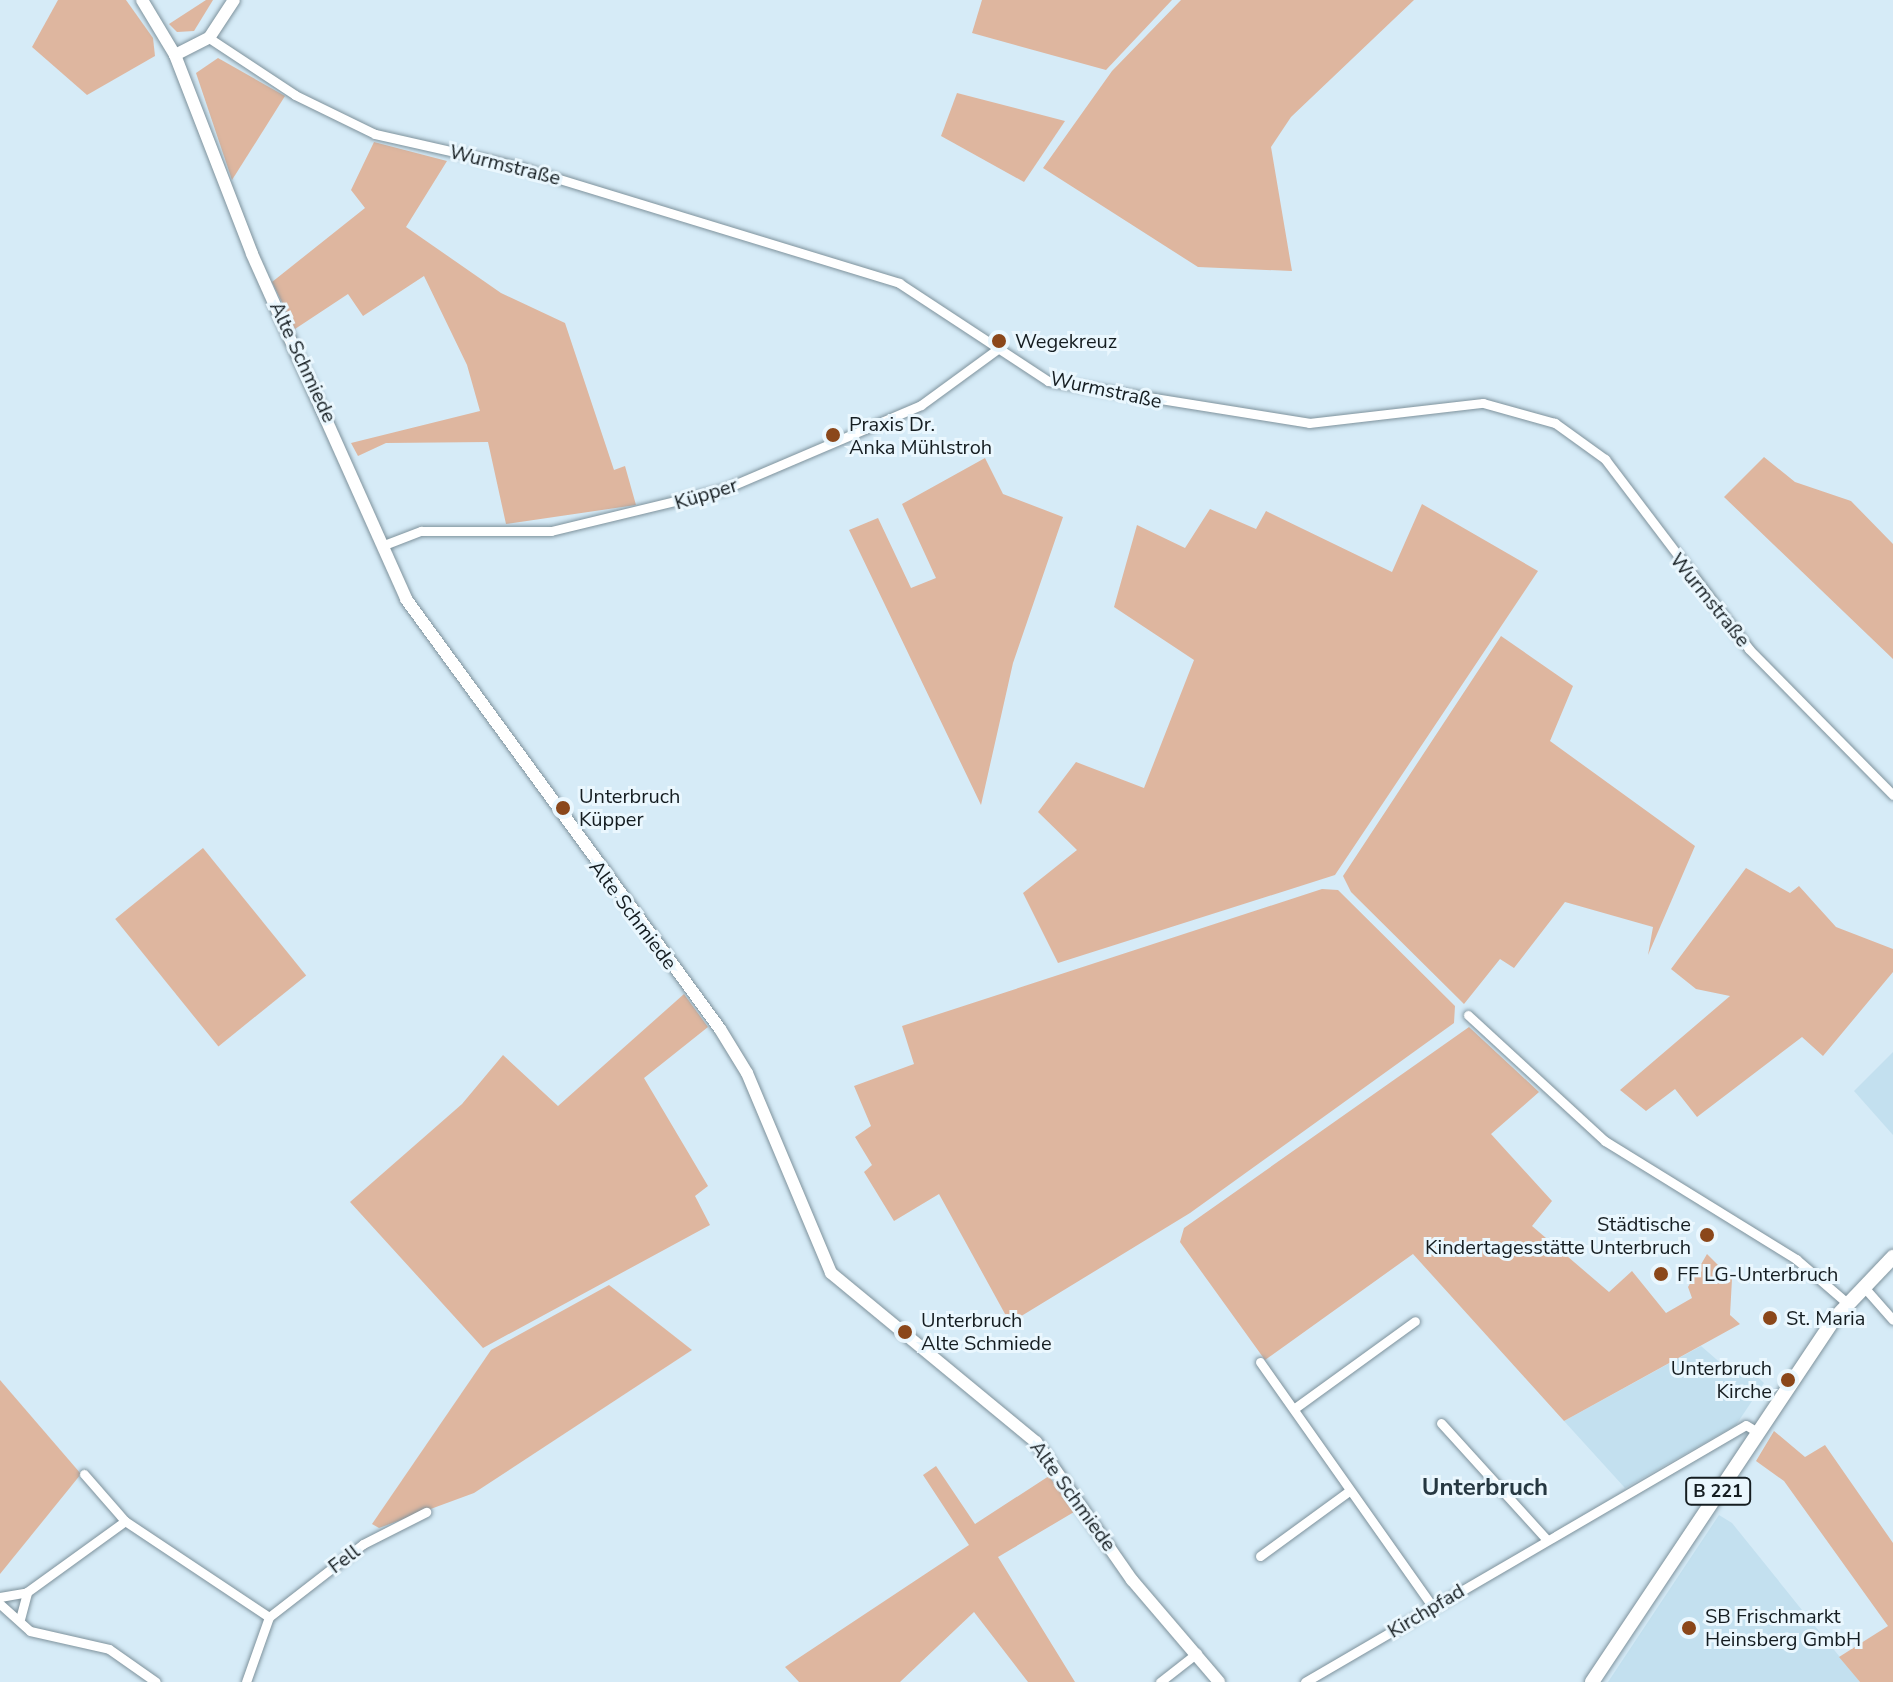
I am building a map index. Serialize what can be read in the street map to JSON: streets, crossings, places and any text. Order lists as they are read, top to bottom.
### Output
{
  "streets": {
    "main road": ["B 221"],
    "street": [
      "Wurmstraße",
      "Alte Schmiede",
      "Küpper",
      "Fell",
      "Kirchpfad"
    ]
  },
  "crossings": [
    ["Wurmstraße", "Küpper"],
    ["Alte Schmiede", "Küpper"],
    ["B 221", "Kirchpfad"]
  ],
  "districts": ["Unterbruch"],
  "places": [
    "Wegekreuz",
    "Praxis Dr. Anka Mühlstroh",
    "Unterbruch Küpper",
    "Städtische Kindertagesstätte Unterbruch",
    "FF LG-Unterbruch",
    "St. Maria",
    "Unterbruch Alte Schmiede",
    "Unterbruch Kirche",
    "SB Frischmarkt Heinsberg GmbH"
  ]
}
